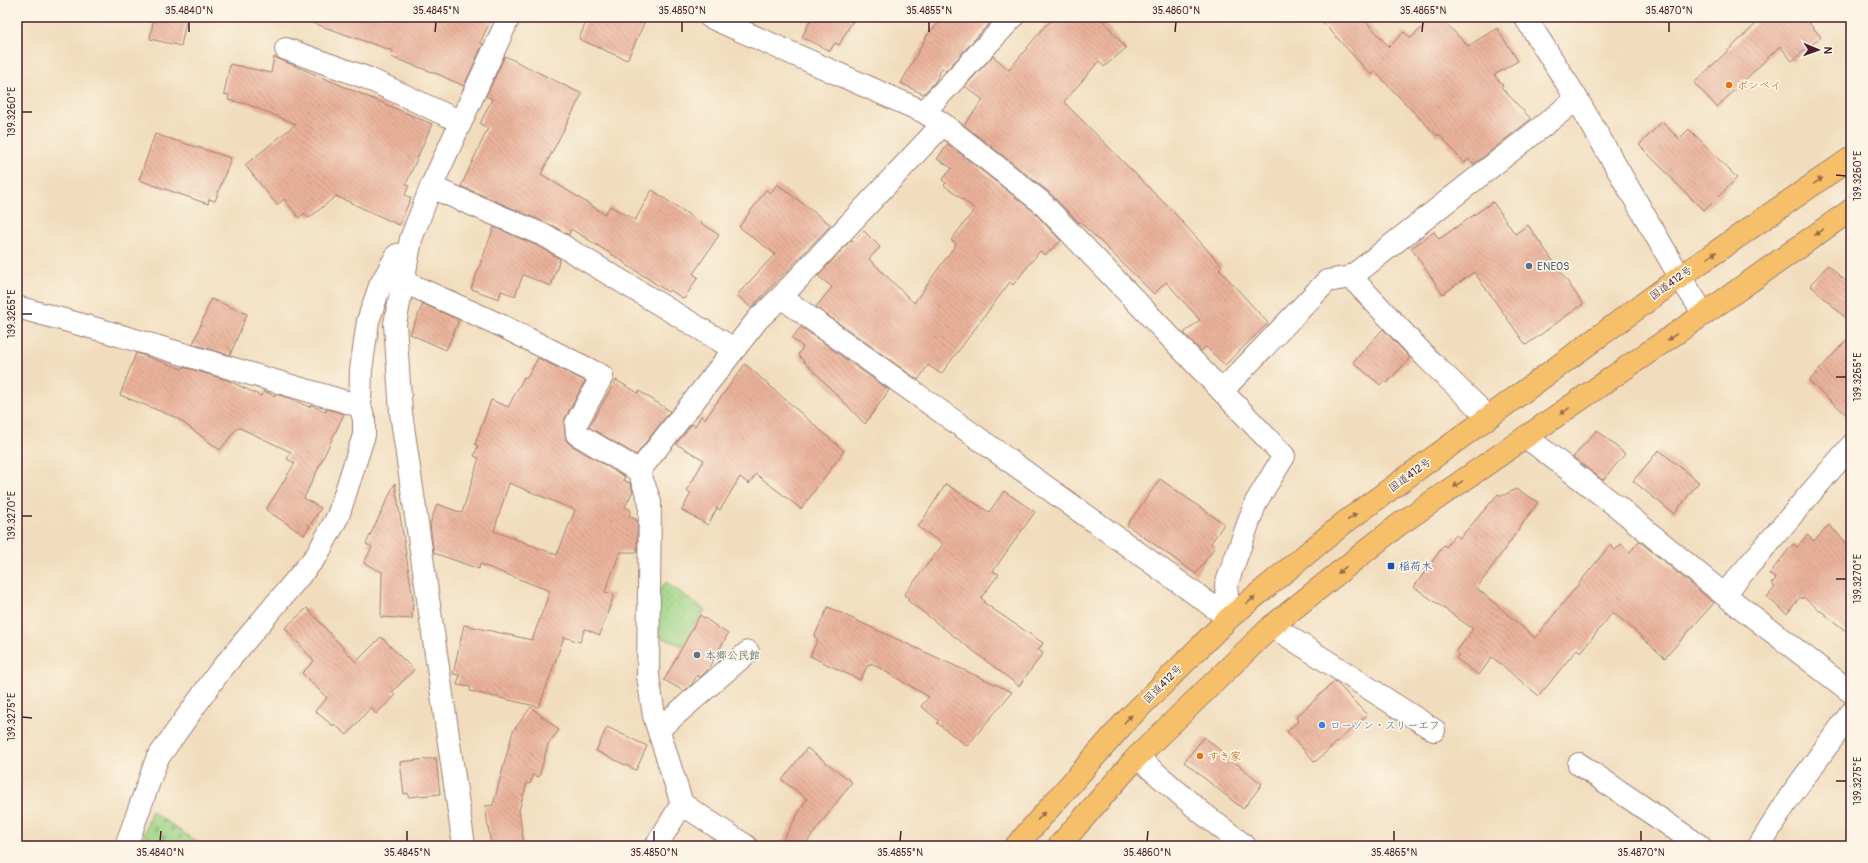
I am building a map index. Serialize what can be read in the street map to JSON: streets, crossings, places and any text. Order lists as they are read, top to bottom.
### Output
{
  "streets": {
    "highway": ["国道412号"]
  },
  "places": {
    "other": [
      "ボンベイ",
      "ENEOS",
      "本郷公民館",
      "ローソン・スリーエフ",
      "すき家"
    ],
    "transit": ["稲荷木"]
  },
  "north": "right",
  "coordinates": [
    "35.4840°N",
    "35.4845°N",
    "35.4850°N",
    "35.4855°N",
    "35.4860°N",
    "35.4865°N",
    "35.4870°N",
    "139.3260°E",
    "139.3265°E",
    "139.3270°E",
    "139.3275°E"
  ]
}
